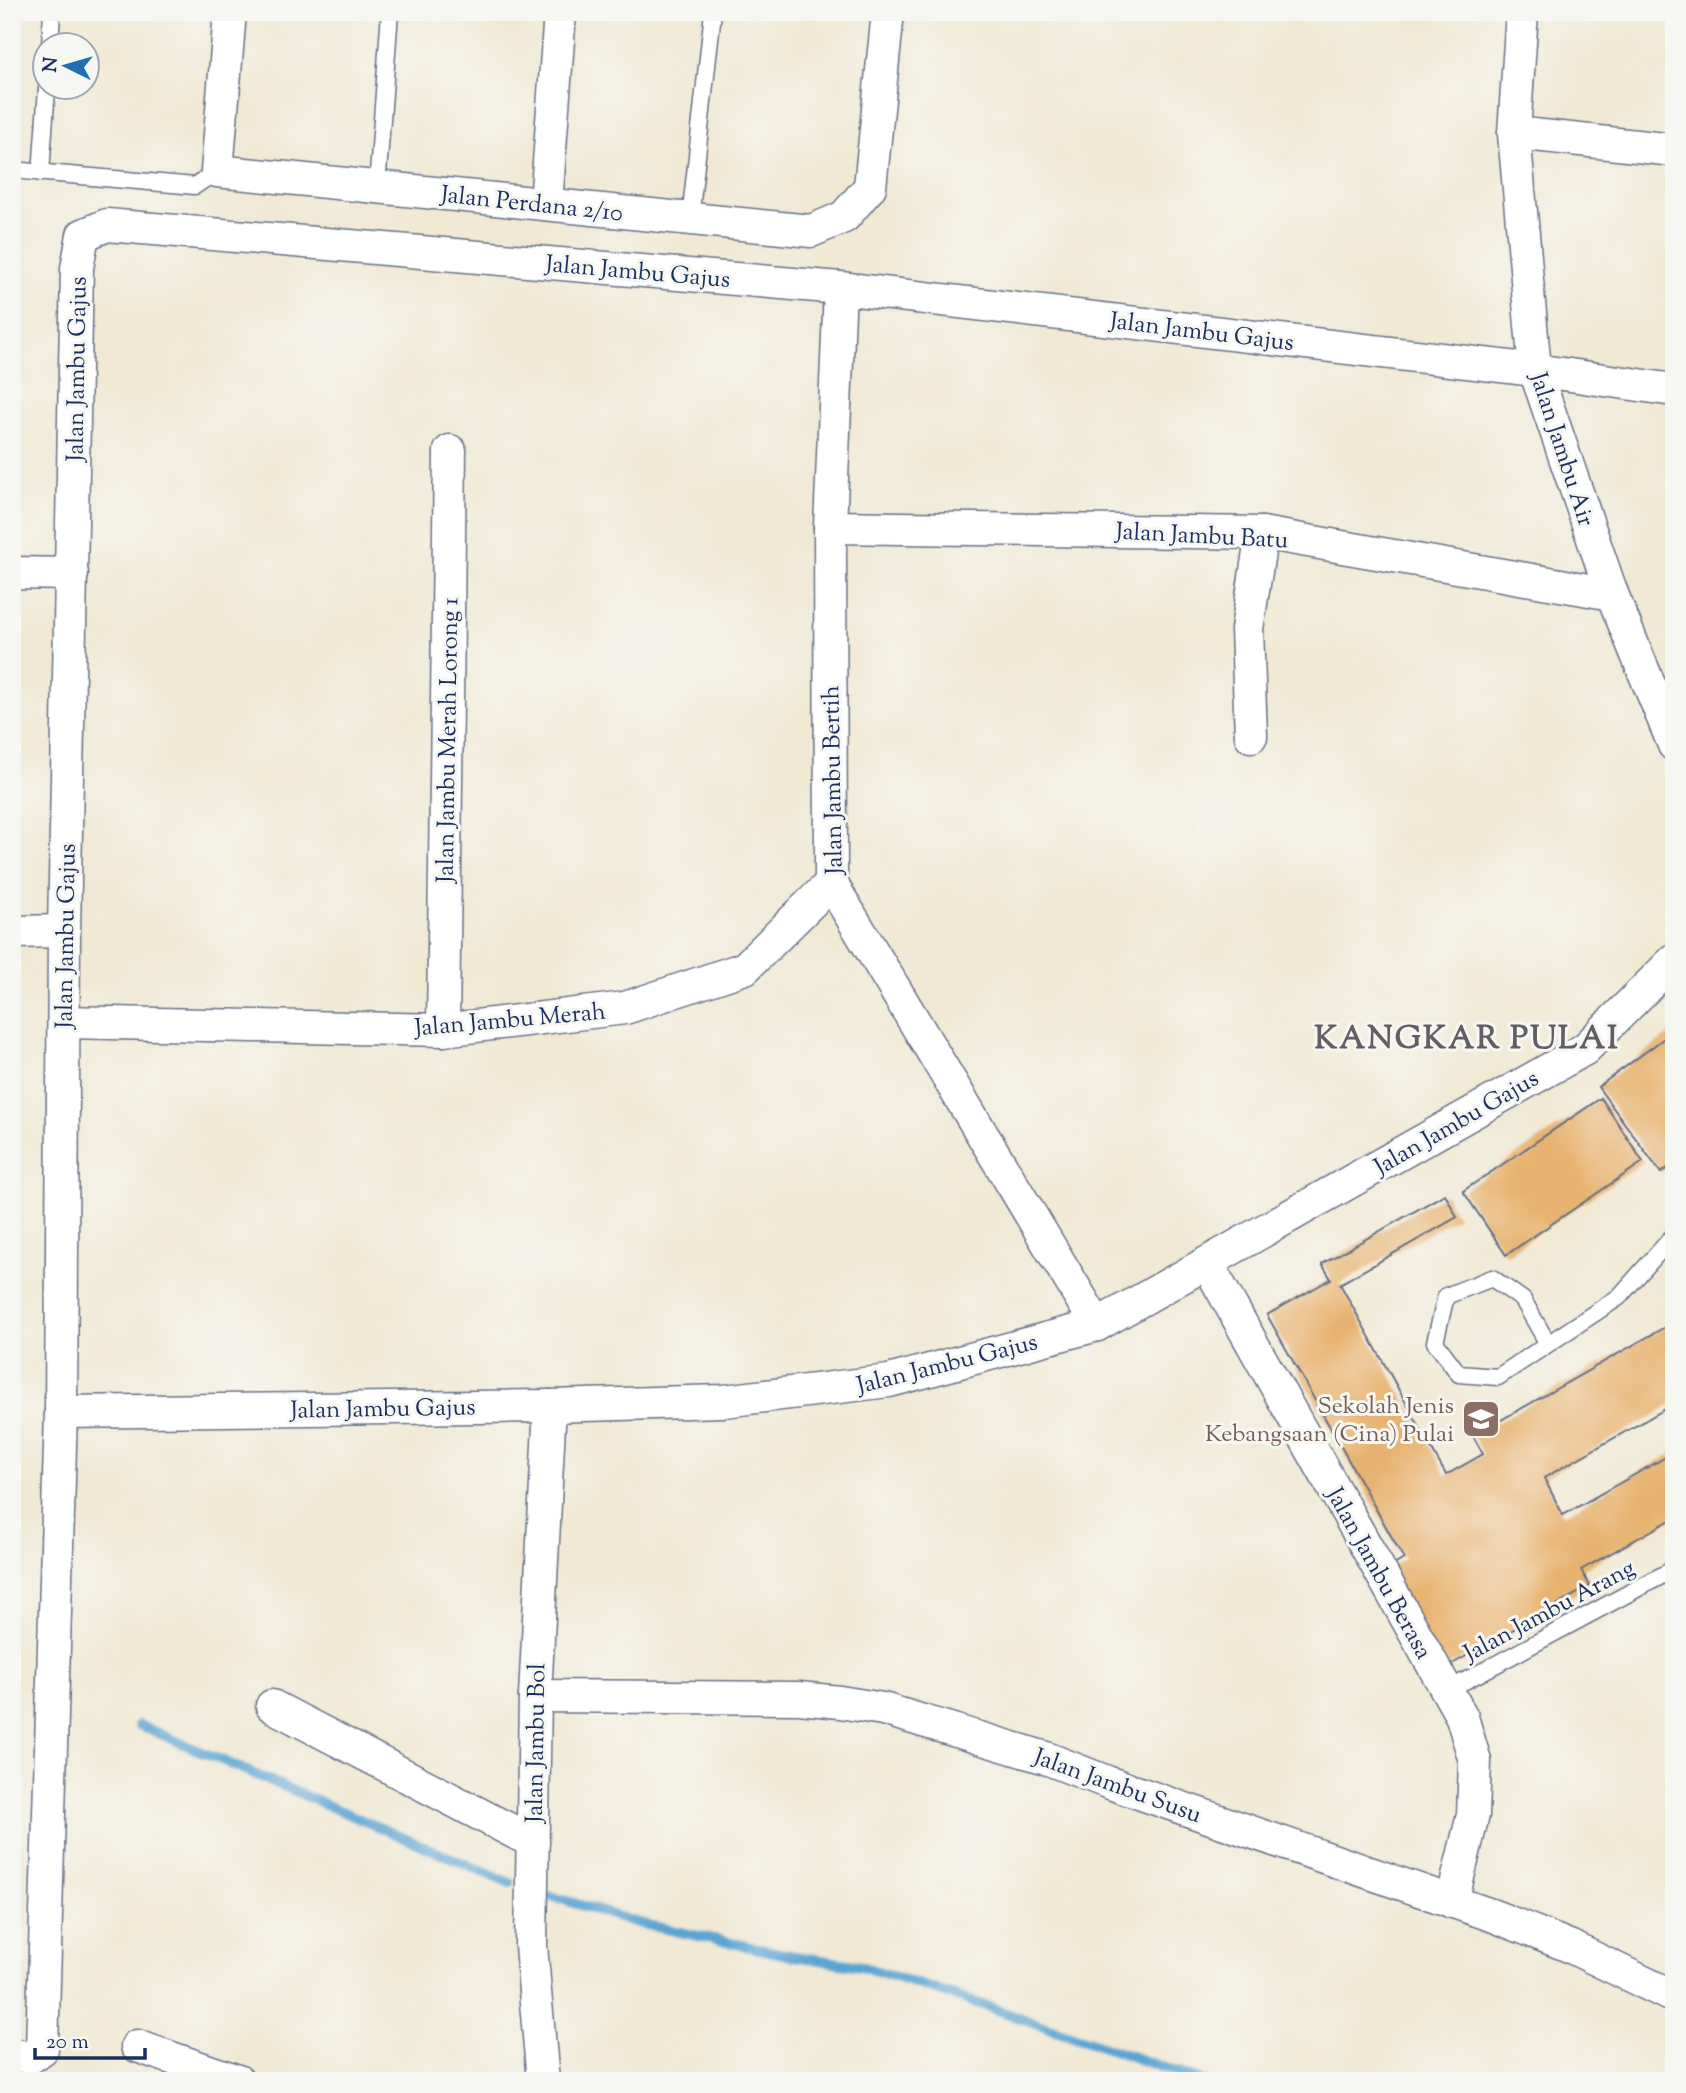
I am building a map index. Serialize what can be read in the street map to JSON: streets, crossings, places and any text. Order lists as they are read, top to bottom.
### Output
{
  "streets": {
    "street": [
      "Jalan Perdana 2/10",
      "Jalan Jambu Gajus",
      "Jalan Jambu Air",
      "Jalan Jambu Batu",
      "Jalan Jambu Merah Lorong 1",
      "Jalan Jambu Bertih",
      "Jalan Jambu Merah",
      "Jalan Jambu Berasa",
      "Jalan Jambu Bol",
      "Jalan Jambu Susu"
    ],
    "lane": ["Jalan Jambu Arang"]
  },
  "crossings": [
    ["Jalan Jambu Gajus", "Jalan Jambu Air"],
    ["Jalan Jambu Gajus", "Jalan Jambu Bertih"],
    ["Jalan Jambu Gajus", "Jalan Jambu Merah"],
    ["Jalan Jambu Gajus", "Jalan Jambu Berasa"],
    ["Jalan Jambu Gajus", "Jalan Jambu Bol"],
    ["Jalan Jambu Air", "Jalan Jambu Batu"],
    ["Jalan Jambu Batu", "Jalan Jambu Bertih"],
    ["Jalan Jambu Merah Lorong 1", "Jalan Jambu Merah"],
    ["Jalan Jambu Bertih", "Jalan Jambu Merah"],
    ["Jalan Jambu Berasa", "Jalan Jambu Arang"],
    ["Jalan Jambu Berasa", "Jalan Jambu Susu"],
    ["Jalan Jambu Bol", "Jalan Jambu Susu"]
  ],
  "districts": ["KANGKAR PULAI"],
  "places": {
    "school or university": ["Sekolah Jenis Kebangsaan (Cina) Pulai"]
  },
  "scale_bar": "20 m",
  "north": "left"
}
